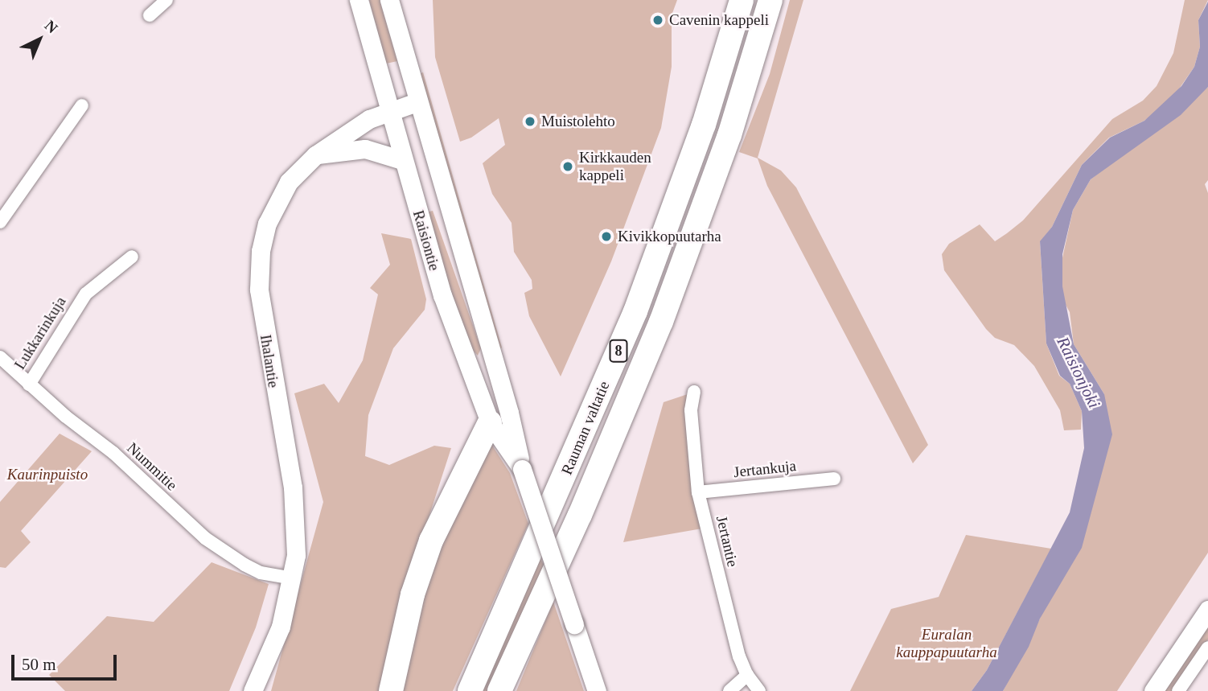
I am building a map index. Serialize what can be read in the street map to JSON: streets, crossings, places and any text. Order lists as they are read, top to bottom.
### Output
{
  "streets": {
    "highway": ["8", "Rauman valtatie"],
    "main road": ["Raisiontie", "Ihalantie"],
    "street": [
      "Lukkarinkuja",
      "Nummitie",
      "Jertankuja",
      "Jertantie"
    ]
  },
  "crossings": [
    ["Raisiontie", "Ihalantie"],
    ["Lukkarinkuja", "Nummitie"],
    ["Ihalantie", "Nummitie"],
    ["Jertankuja", "Jertantie"]
  ],
  "water": ["Raisionjoki"],
  "parks": ["Kaurinpuisto", "Euralan kauppapuutarha"],
  "places": [
    "Cavenin kappeli",
    "Muistolehto",
    "Kirkkauden kappeli",
    "Kivikkopuutarha"
  ],
  "scale_bar": "50 m",
  "north": "top right"
}
